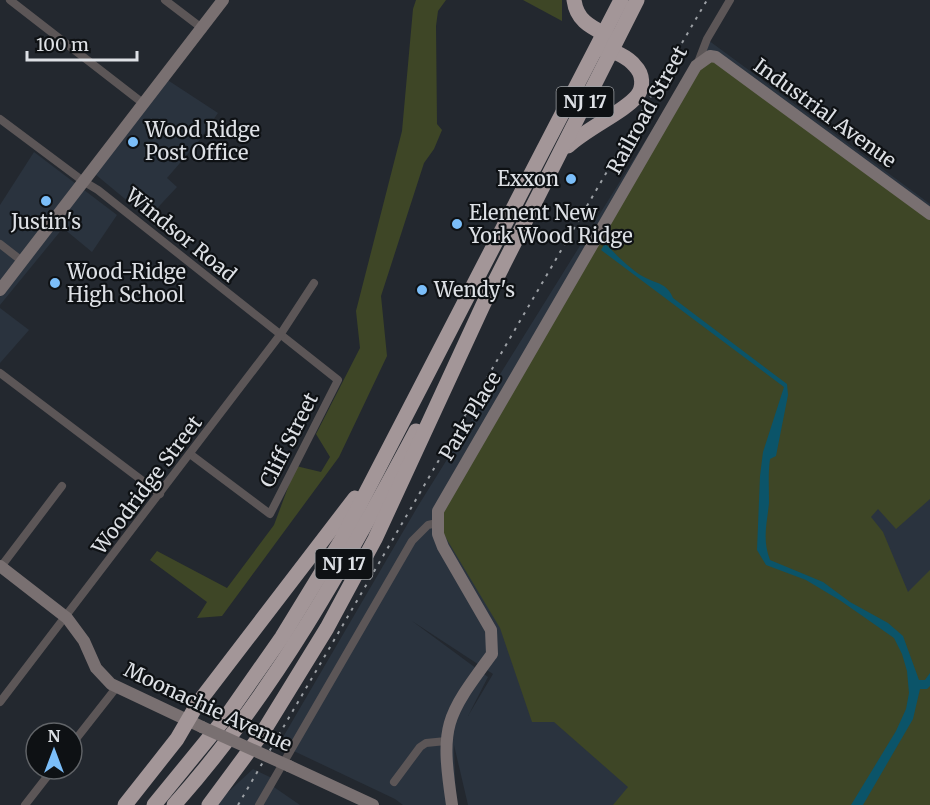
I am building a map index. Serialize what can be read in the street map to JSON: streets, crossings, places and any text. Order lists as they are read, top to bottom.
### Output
{
  "streets": {
    "highway": ["NJ 17"],
    "street": [
      "Railroad Street",
      "Industrial Avenue",
      "Windsor Road",
      "Park Place",
      "Cliff Street",
      "Woodridge Street",
      "Moonachie Avenue"
    ]
  },
  "crossings": [
    ["Railroad Street", "Industrial Avenue"],
    ["Railroad Street", "Park Place"],
    ["Windsor Road", "Cliff Street"],
    ["Windsor Road", "Woodridge Street"],
    ["Cliff Street", "Woodridge Street"],
    ["Woodridge Street", "Moonachie Avenue"]
  ],
  "places": [
    "Wood Ridge Post Office",
    "Exxon",
    "Justin's",
    "Element New York Wood Ridge",
    "Wood-Ridge High School",
    "Wendy's"
  ],
  "scale_bar": "100 m",
  "north": "top"
}
